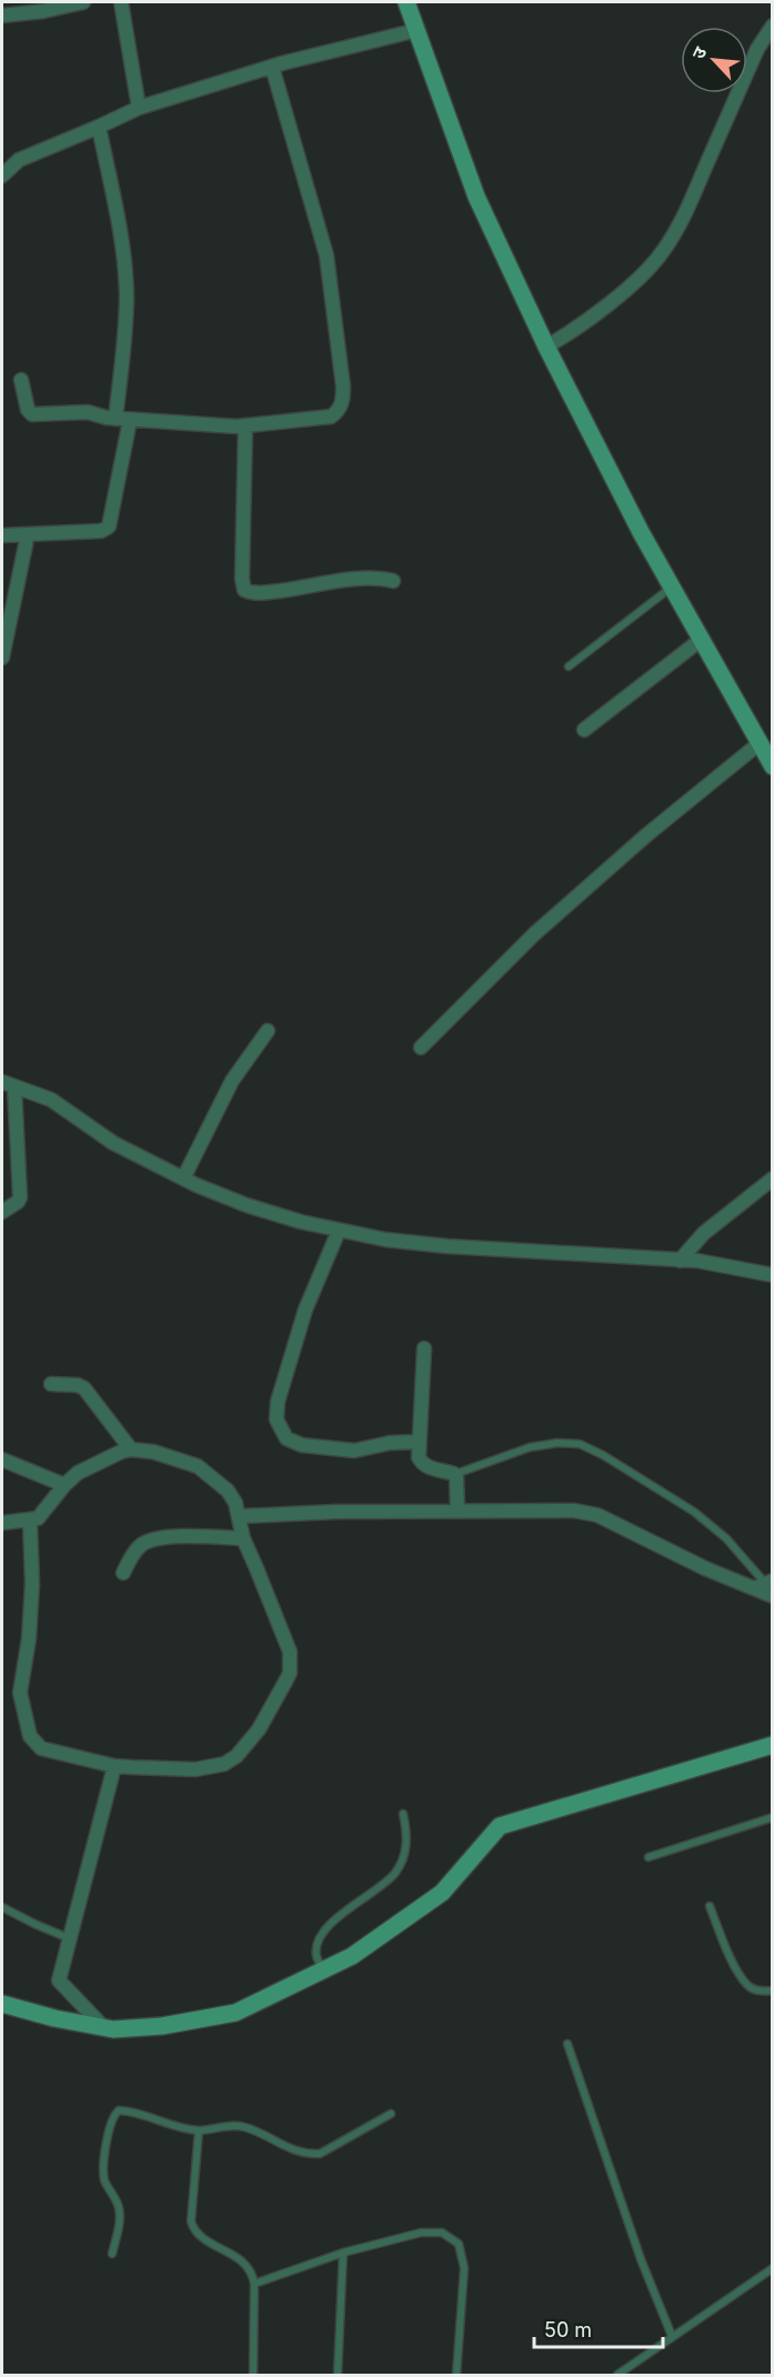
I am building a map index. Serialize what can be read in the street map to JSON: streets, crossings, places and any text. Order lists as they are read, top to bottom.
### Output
{
  "scale_bar": "50 m",
  "north": "top left"
}
